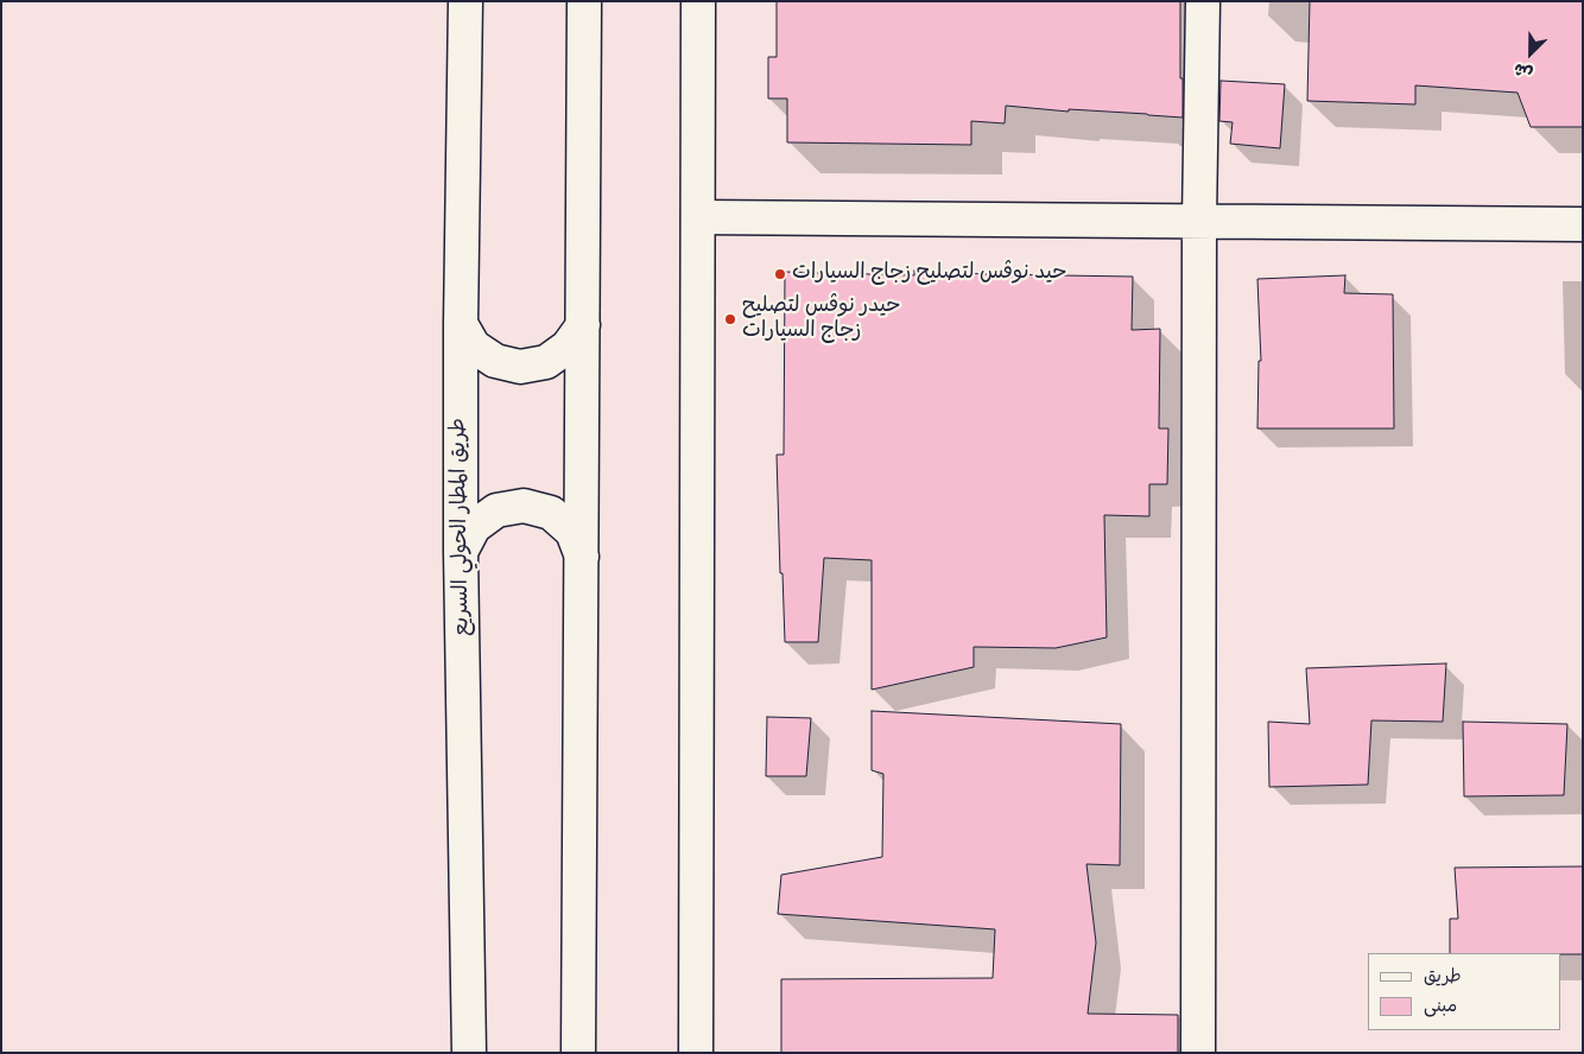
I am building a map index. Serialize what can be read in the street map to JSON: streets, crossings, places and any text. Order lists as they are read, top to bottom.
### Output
{
  "streets": {
    "main road": ["طريق المطار الحولي السريع"]
  },
  "places": ["حيد نوڤس لتصليح زجاج السيارات", "حيدر نوڤس لتصليح زجاج السيارات"],
  "legend": ["طريق", "مبنى"],
  "north": "bottom left"
}
